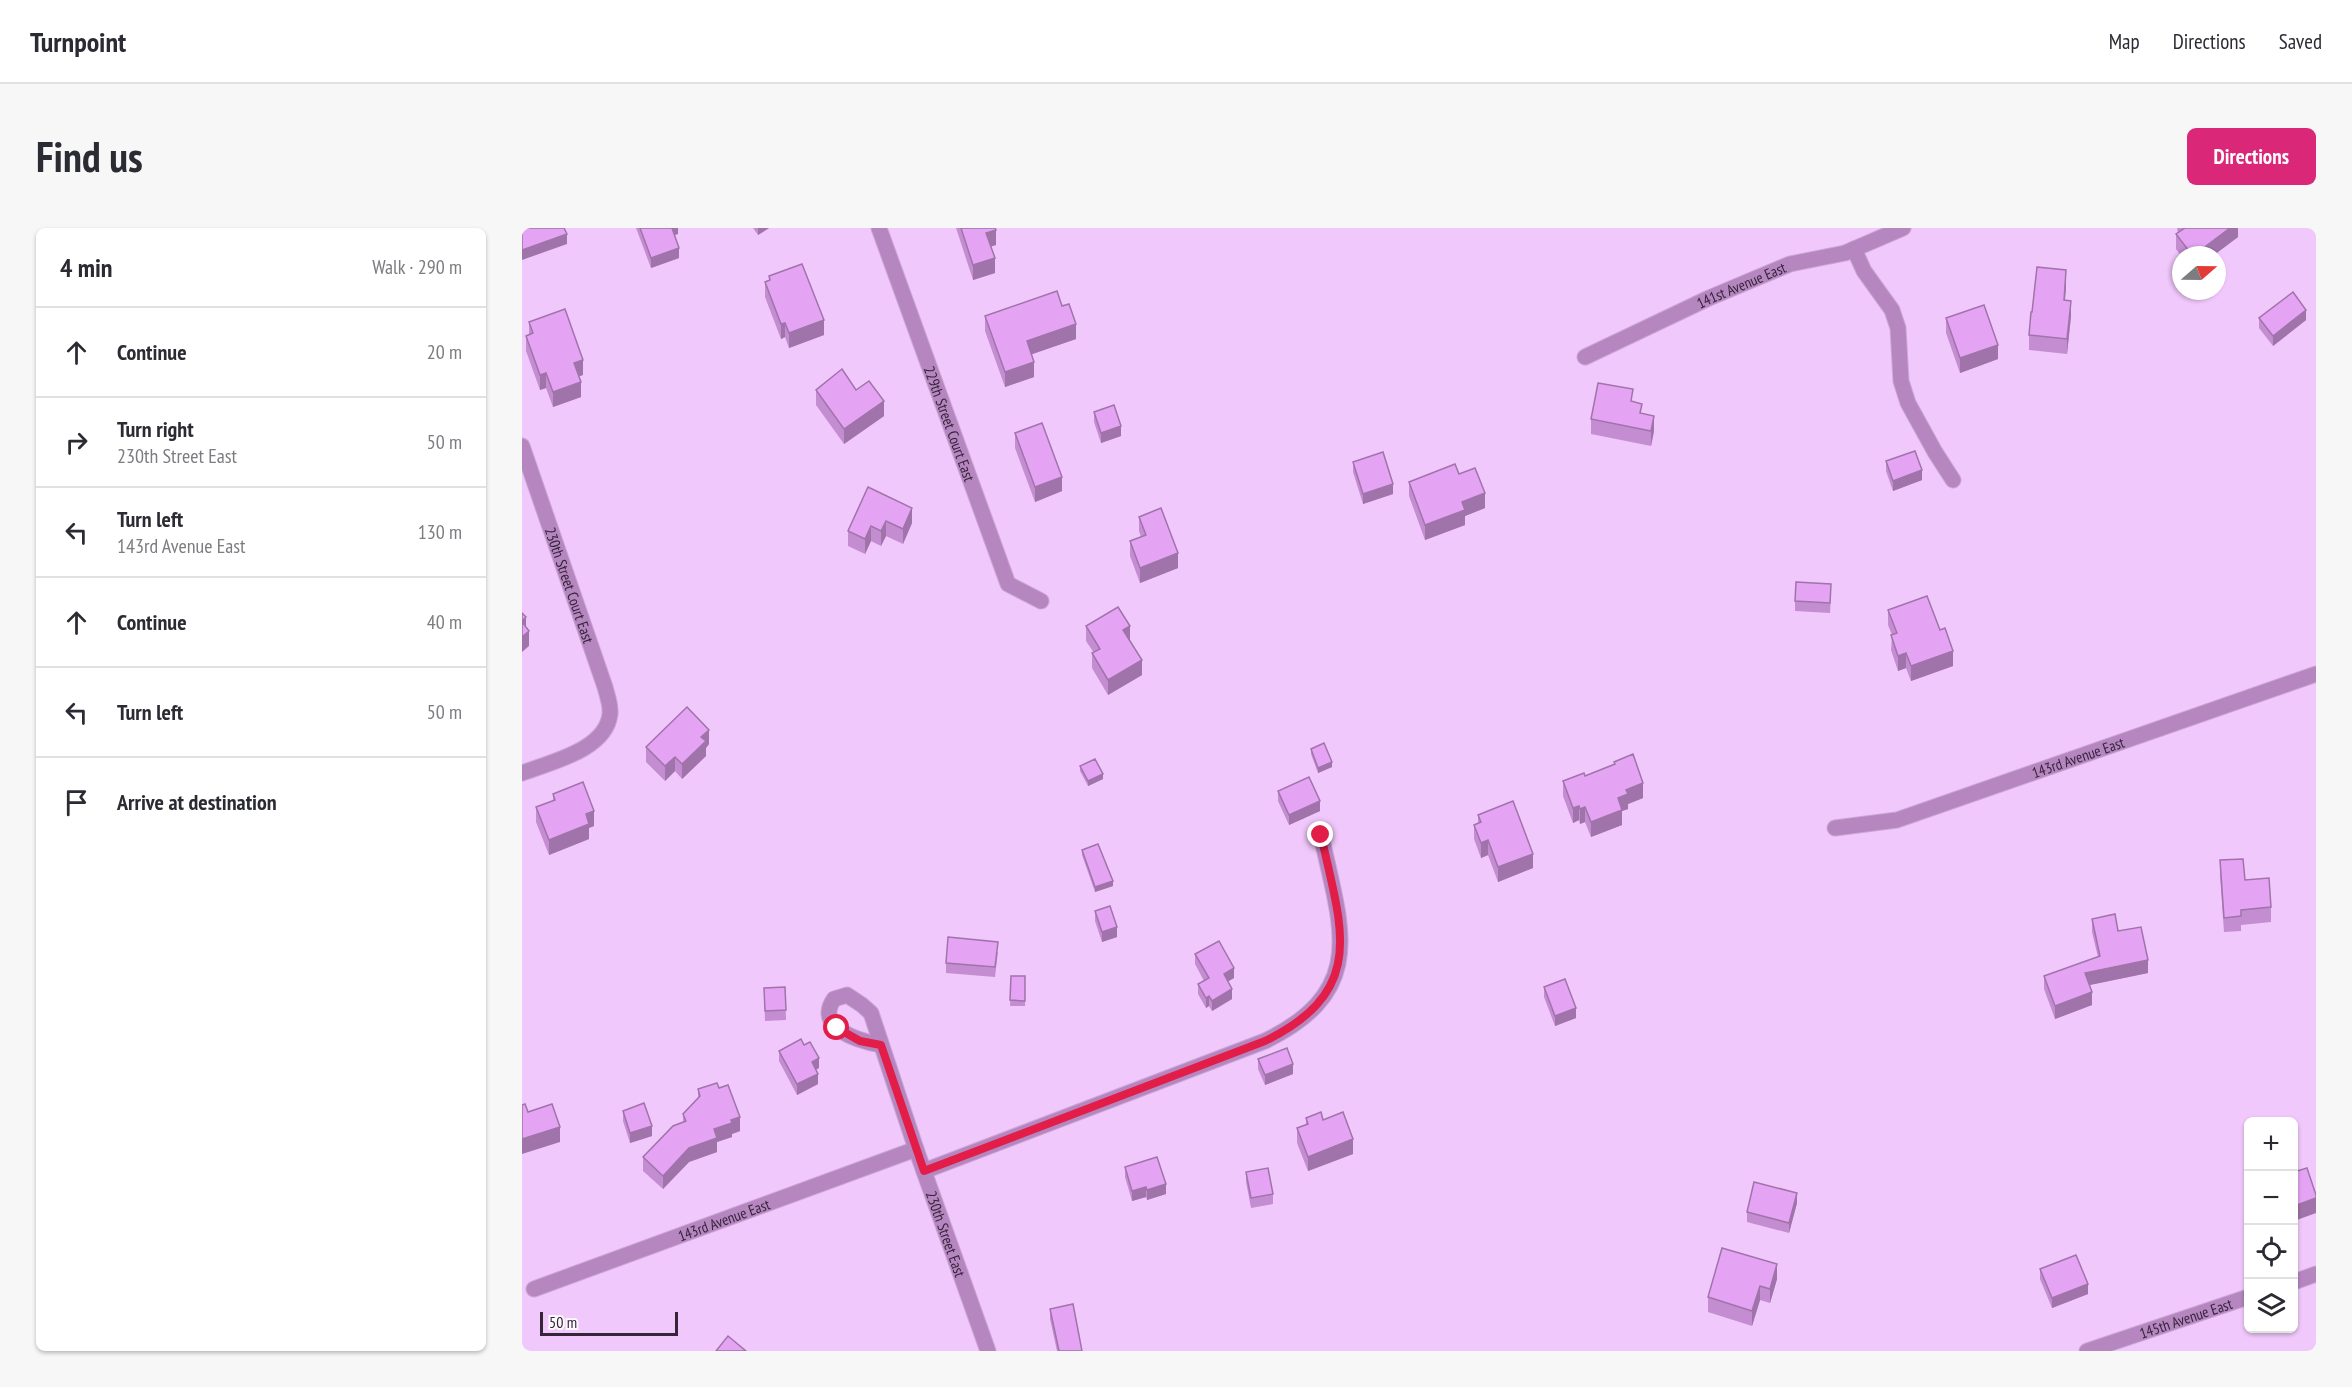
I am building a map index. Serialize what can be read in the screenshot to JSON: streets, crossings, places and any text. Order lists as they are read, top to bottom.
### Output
{
  "streets": {
    "street": [
      "141st Avenue East",
      "229th Street Court East",
      "230th Street Court East",
      "143rd Avenue East",
      "230th Street East",
      "145th Avenue East"
    ]
  },
  "crossings": [
    ["143rd Avenue East", "230th Street East"]
  ],
  "scale_bar": "50 m",
  "north": "right",
  "page": {
    "header": "Turnpoint",
    "nav": ["Map", "Directions", "Saved"],
    "buttons": "Directions",
    "title": "Find us",
    "heading": ["4 min", "Walk · 290 m"],
    "list": [
      ["Continue", "20 m"],
      ["Turn right", "230th Street East", "50 m"],
      ["Turn left", "143rd Avenue East", "130 m"],
      ["Continue", "40 m"],
      ["Turn left", "50 m"],
      "Arrive at destination"
    ],
    "map_buttons": ["+", "−"],
    "scale": "50 m"
  }
}
